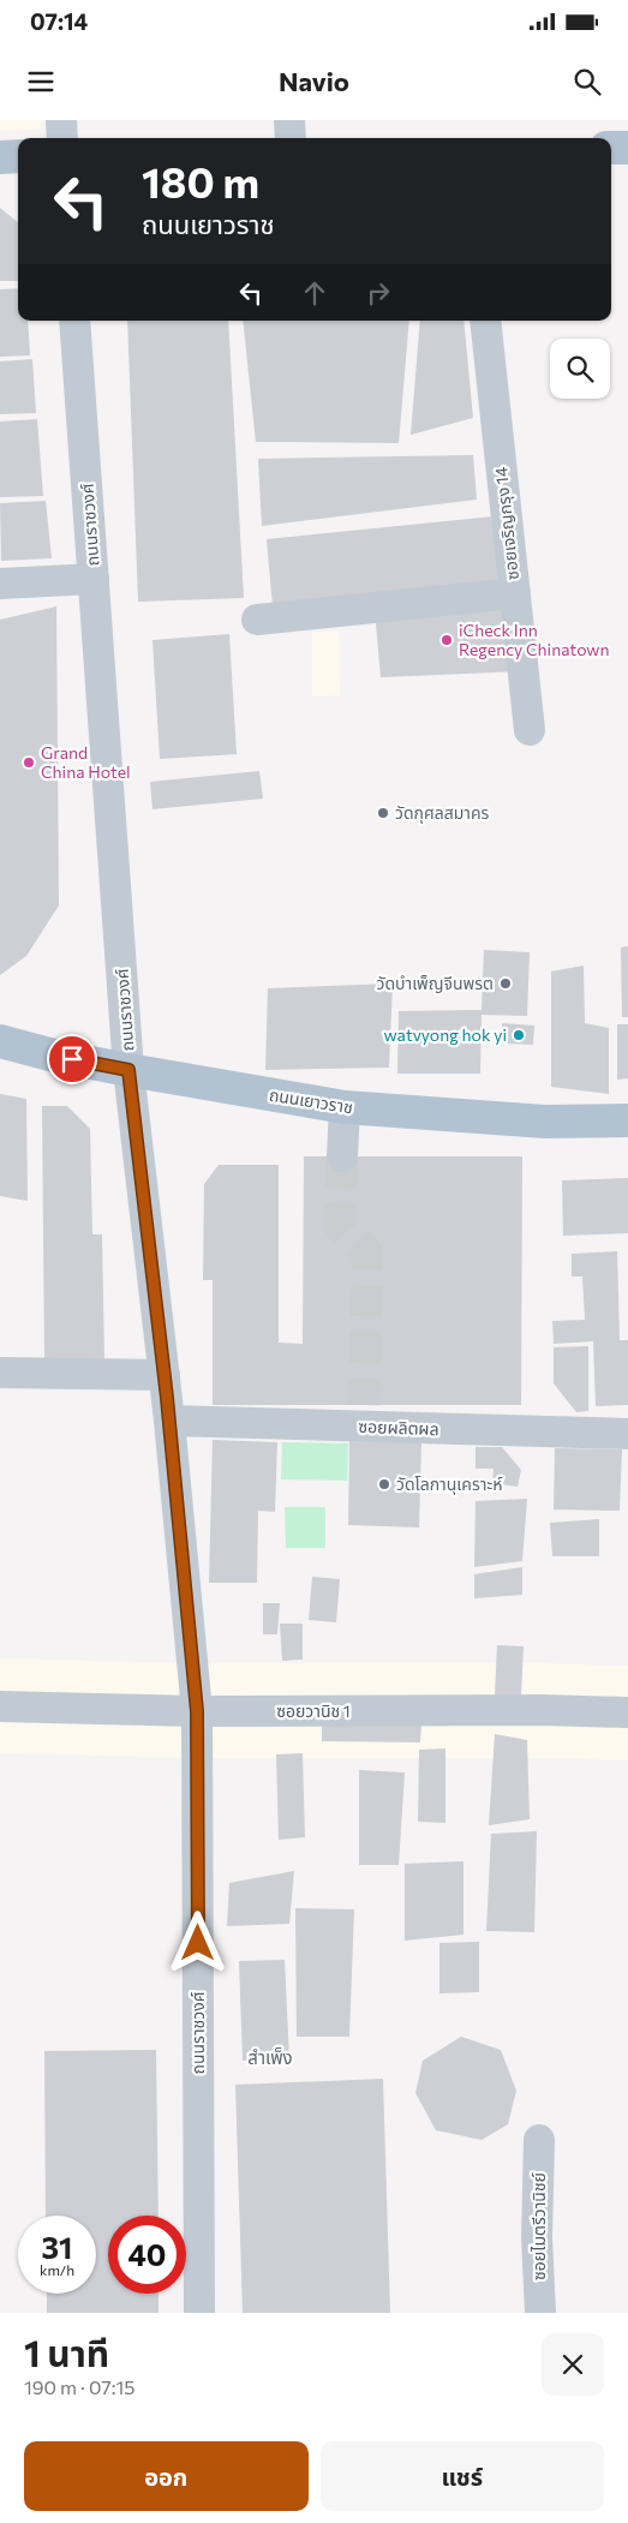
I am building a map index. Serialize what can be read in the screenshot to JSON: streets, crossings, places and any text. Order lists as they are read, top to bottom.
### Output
{
  "streets": {
    "main road": ["ถนนเยาวราช"],
    "street": [
      "ซอยเจริญกรุง 14",
      "ถนนราชวงศ์",
      "ซอยผลิตผล",
      "ซอยวานิช 1",
      "ซอยไมตรีวานิชย์"
    ]
  },
  "crossings": [
    ["ถนนราชวงศ์", "ถนนเยาวราช"],
    ["ถนนราชวงศ์", "ซอยผลิตผล"],
    ["ถนนราชวงศ์", "ซอยวานิช 1"]
  ],
  "districts": ["สำเพ็ง"],
  "places": [
    "iCheck Inn Regency Chinatown",
    "Grand China Hotel",
    "วัดกุศลสมาคร",
    "วัดบำเพ็ญจีนพรต",
    "watvyong hok yi",
    "วัดโลกานุเคราะห์"
  ],
  "page": {
    "status": "07:14",
    "header": "Navio",
    "turn": ["180 m", "ถนนเยาวราช"],
    "speed": "31 km/h",
    "limit": "40",
    "heading": ["1 นาที", "190 m · 07:15"],
    "buttons": ["ออก", "แชร์"]
  }
}
